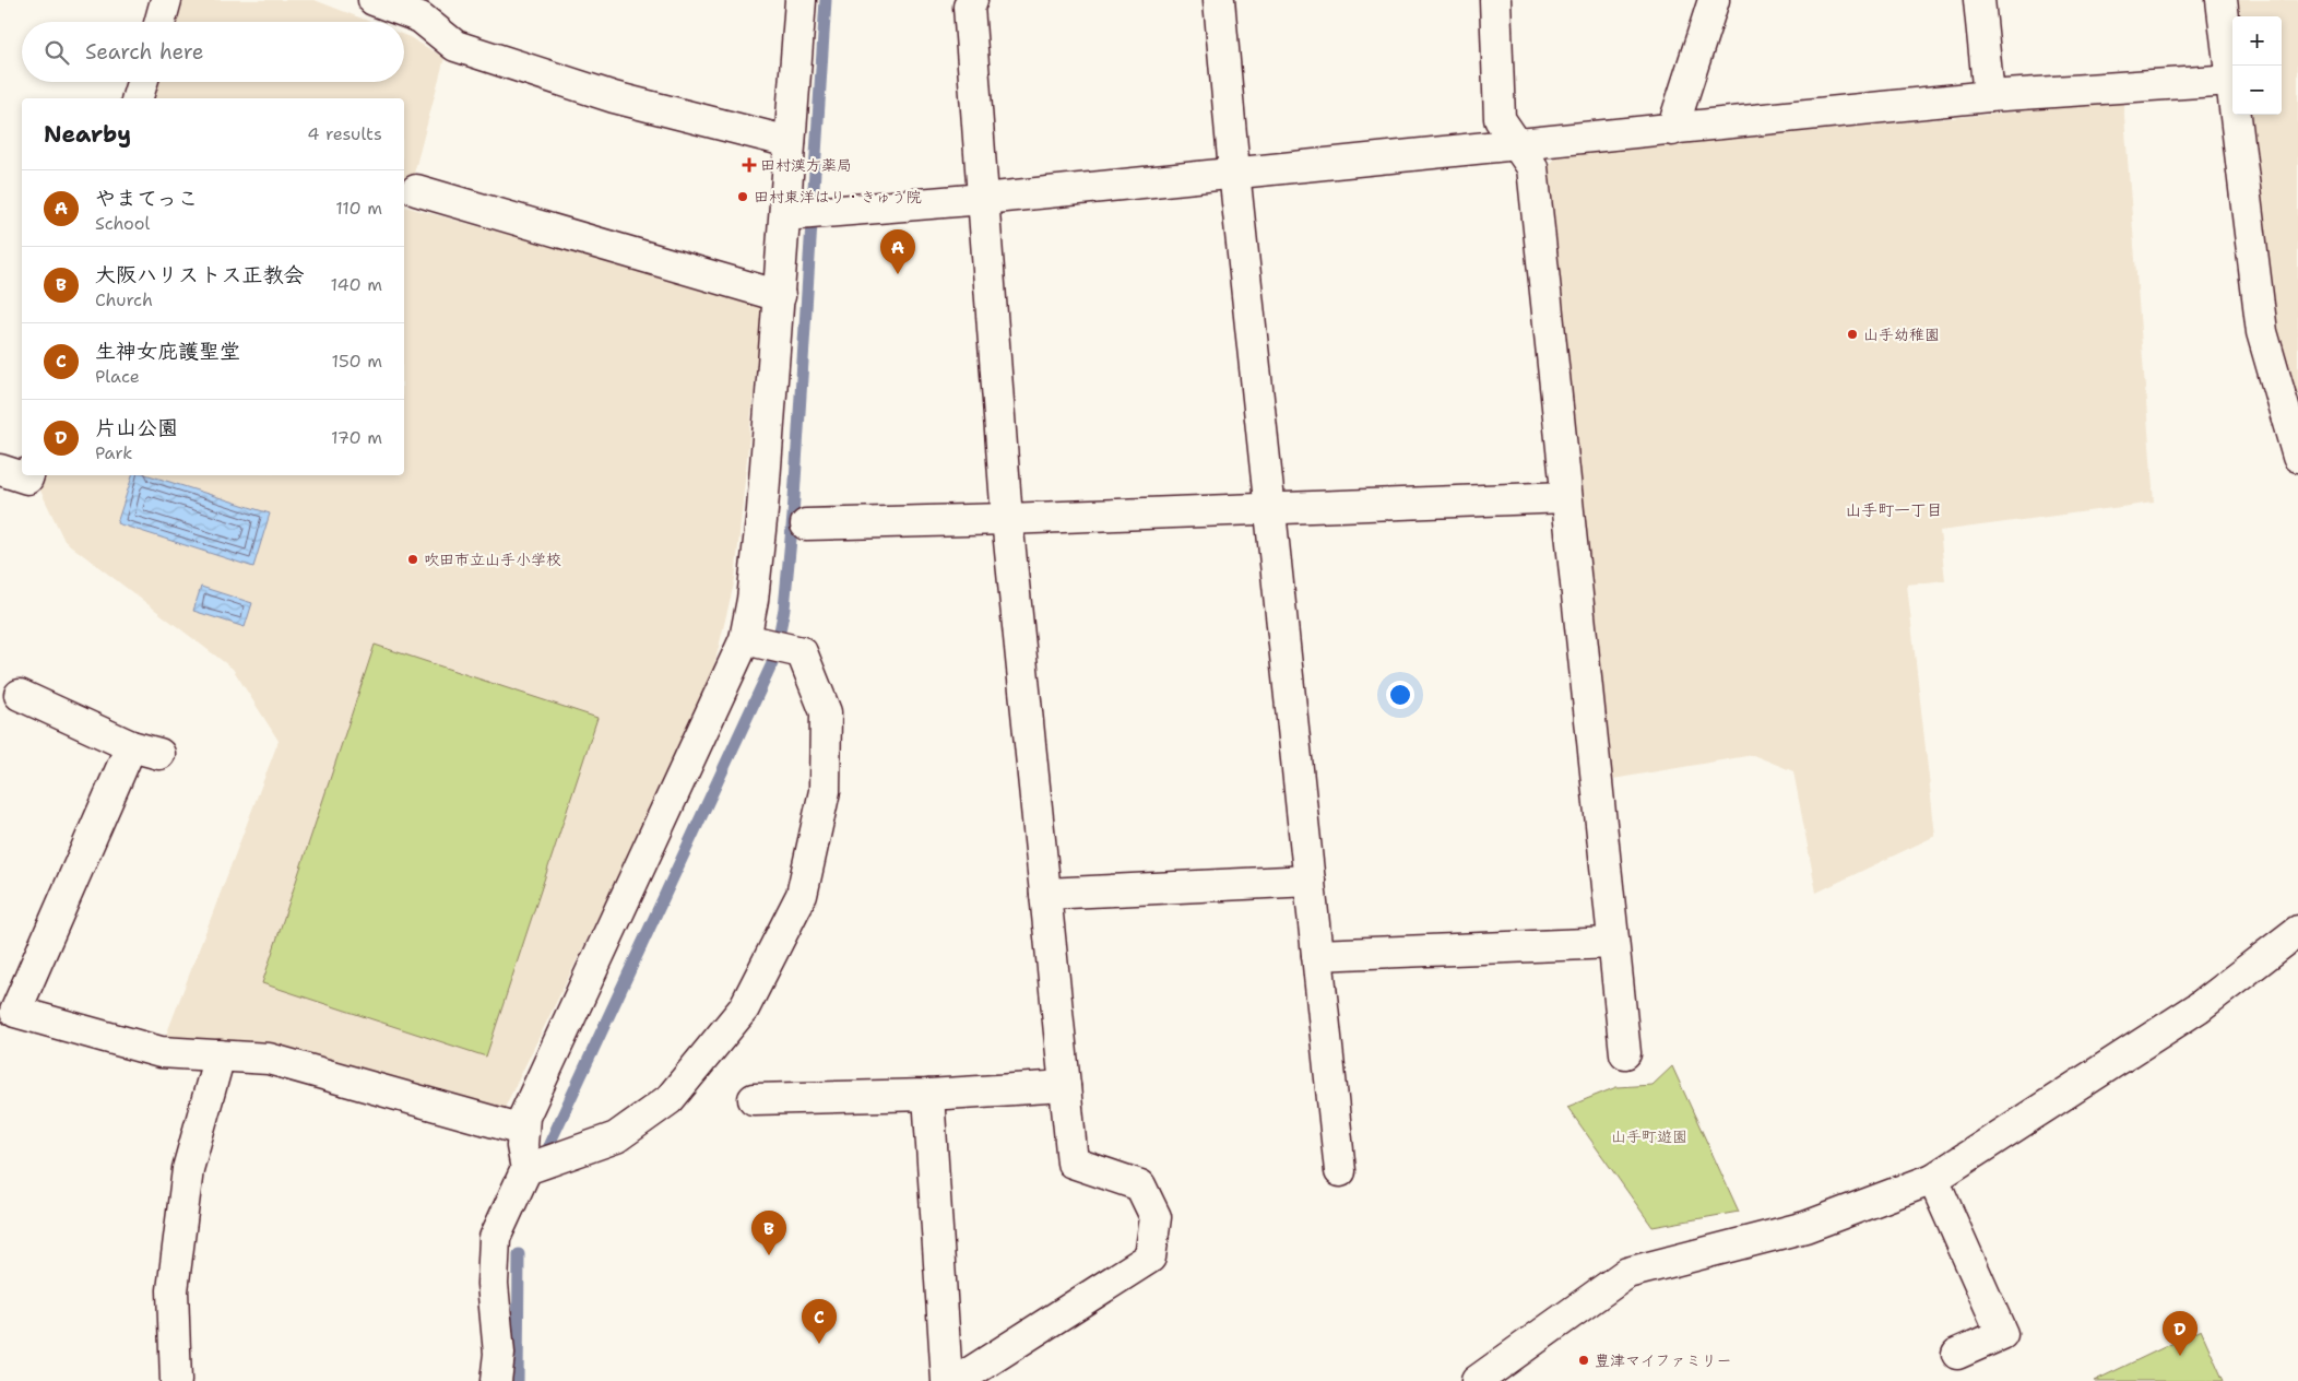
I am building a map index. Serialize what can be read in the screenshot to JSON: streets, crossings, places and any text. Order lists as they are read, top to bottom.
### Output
{
  "districts": ["山手町一丁目"],
  "parks": ["山手町遊園"],
  "places": {
    "health": ["田村漢方薬局"],
    "other": [
      "田村東洋はり・きゅう院",
      "山手幼稚園",
      "吹田市立山手小学校",
      "豊津マイファミリー"
    ]
  },
  "page": {
    "map_buttons": ["+", "−"],
    "search": "Search here",
    "heading": ["Nearby", "4 results"],
    "list": [
      {
        "mark": "A",
        "name": "やまてっこ",
        "note": "School",
        "value": "110 m"
      },
      {
        "mark": "B",
        "name": "大阪ハリストス正教会",
        "note": "Church",
        "value": "140 m"
      },
      {
        "mark": "C",
        "name": "生神女庇護聖堂",
        "note": "Place",
        "value": "150 m"
      },
      {
        "mark": "D",
        "name": "片山公園",
        "note": "Park",
        "value": "170 m"
      }
    ],
    "pins": [
      "A",
      "B",
      "C",
      "D"
    ]
  }
}
